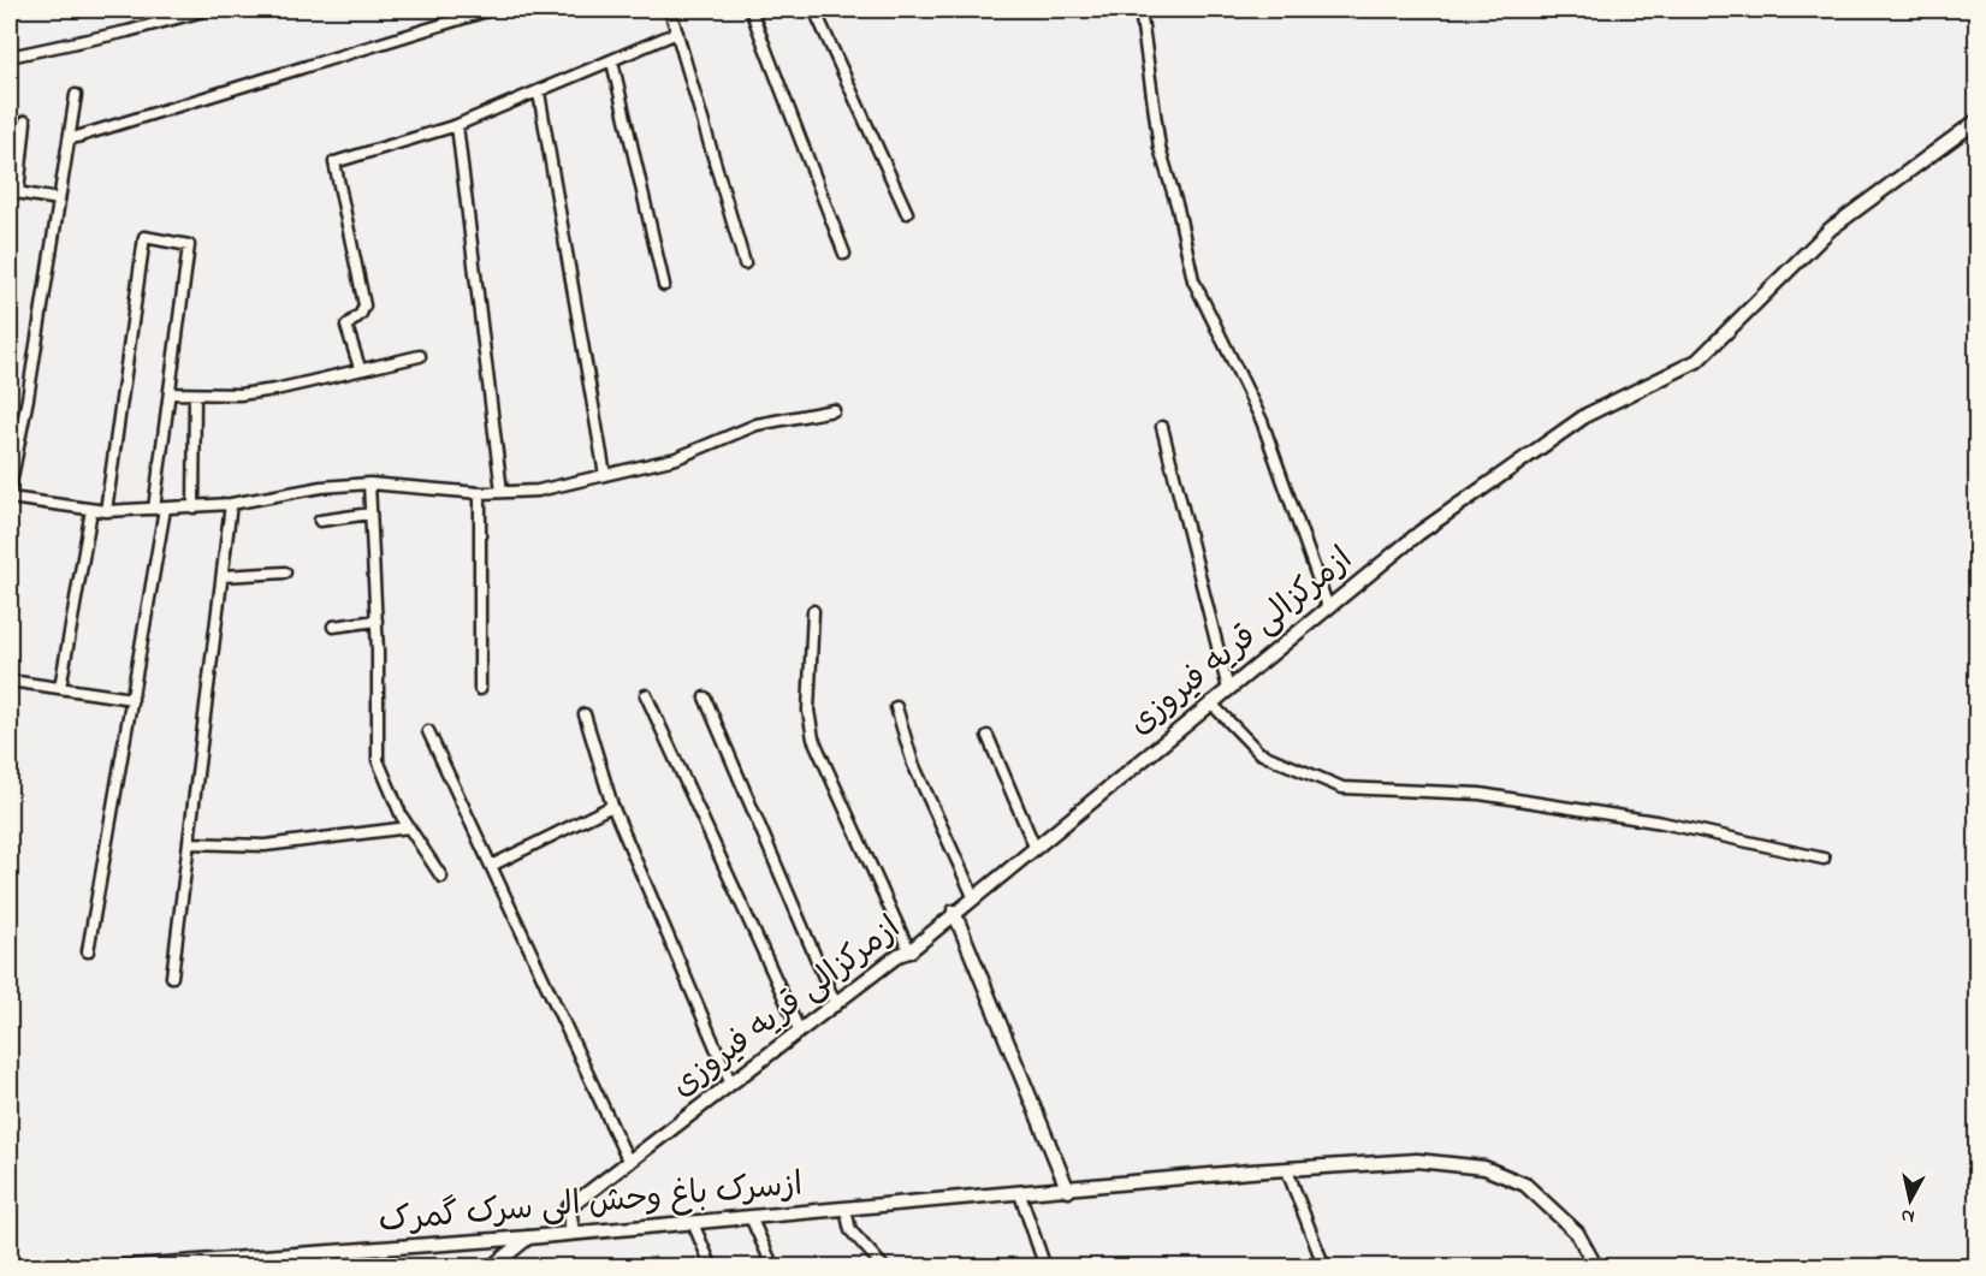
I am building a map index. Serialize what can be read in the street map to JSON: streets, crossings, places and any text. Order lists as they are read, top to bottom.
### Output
{
  "streets": {
    "main road": ["ازمرکزالی قریه فیروزی", "ازسرک باغ وحش الی سرک گمرک"]
  },
  "crossings": [
    ["ازمرکزالی قریه فیروزی", "ازسرک باغ وحش الی سرک گمرک"]
  ],
  "north": "bottom"
}
